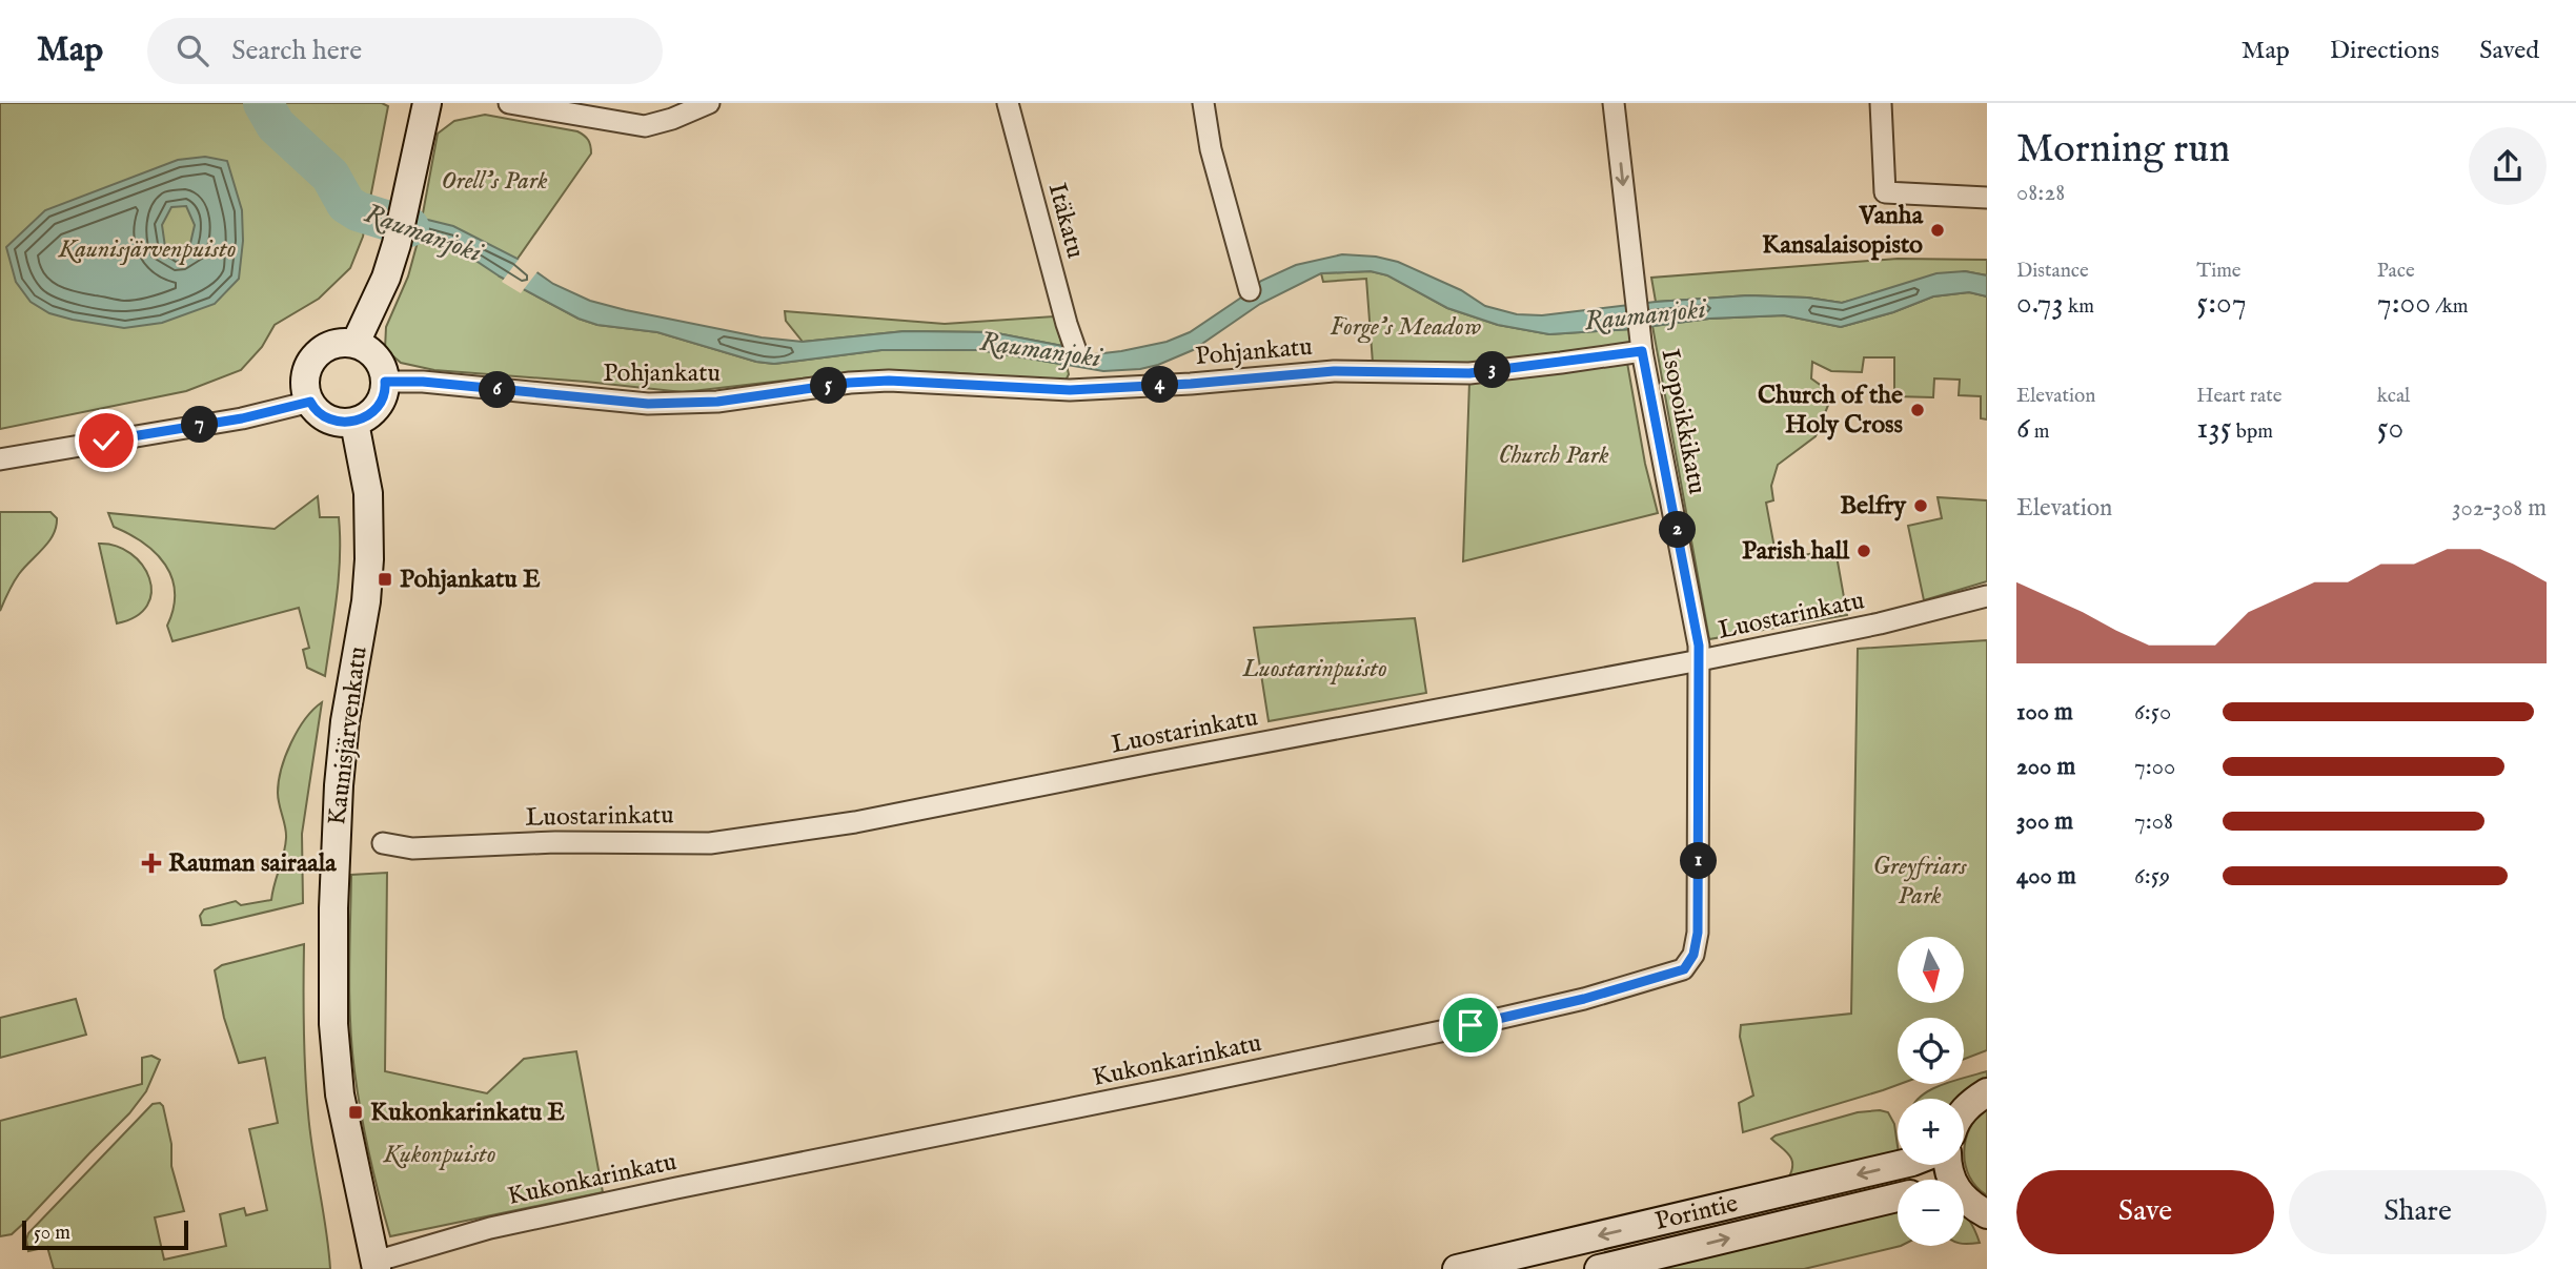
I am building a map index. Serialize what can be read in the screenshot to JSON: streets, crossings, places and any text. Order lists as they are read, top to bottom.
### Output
{
  "streets": {
    "main road": ["Kaunisjärvenkatu", "Porintie"],
    "street": [
      "Itäkatu",
      "Pohjankatu",
      "Isopoikkikatu",
      "Luostarinkatu",
      "Kukonkarinkatu"
    ]
  },
  "crossings": [
    ["Pohjankatu", "Isopoikkikatu"],
    ["Pohjankatu", "Kaunisjärvenkatu"],
    ["Isopoikkikatu", "Luostarinkatu"],
    ["Isopoikkikatu", "Kukonkarinkatu"],
    ["Luostarinkatu", "Kukonkarinkatu"],
    ["Kaunisjärvenkatu", "Kukonkarinkatu"]
  ],
  "one_way": ["Isopoikkikatu"],
  "water": ["Raumanjoki"],
  "parks": [
    "Orell's Park",
    "Kaunisjärvenpuisto",
    "Forge's Meadow",
    "Church Park",
    "Luostarinpuisto",
    "Greyfriars Park",
    "Kukonpuisto"
  ],
  "places": {
    "other": [
      "Vanha Kansalaisopisto",
      "Church of the Holy Cross",
      "Belfry",
      "Parish hall"
    ],
    "transit": ["Pohjankatu E", "Kukonkarinkatu E"],
    "health": ["Rauman sairaala"]
  },
  "scale_bar": "50 m",
  "north": "bottom",
  "page": {
    "header": "Map",
    "search": "Search here",
    "nav": ["Map", "Directions", "Saved"],
    "heading": ["Morning run", "08:28"],
    "stats": [
      ["Distance", "0.73 km"],
      ["Time", "5:07"],
      ["Pace", "7:00 /km"],
      ["Elevation", "6 m"],
      ["Heart rate", "135 bpm"],
      ["kcal", "50"]
    ],
    "pins": [
      "3",
      "4",
      "5",
      "6",
      "7",
      "2",
      "1"
    ],
    "chart": ["Elevation", "302–308 m"],
    "list": [
      {
        "name": "100 m",
        "note": "6:50"
      },
      {
        "name": "200 m",
        "note": "7:00"
      },
      {
        "name": "300 m",
        "note": "7:08"
      },
      {
        "name": "400 m",
        "note": "6:59"
      }
    ],
    "map_buttons": ["+", "−"],
    "buttons": ["Save", "Share"],
    "scale": "50 m"
  }
}
